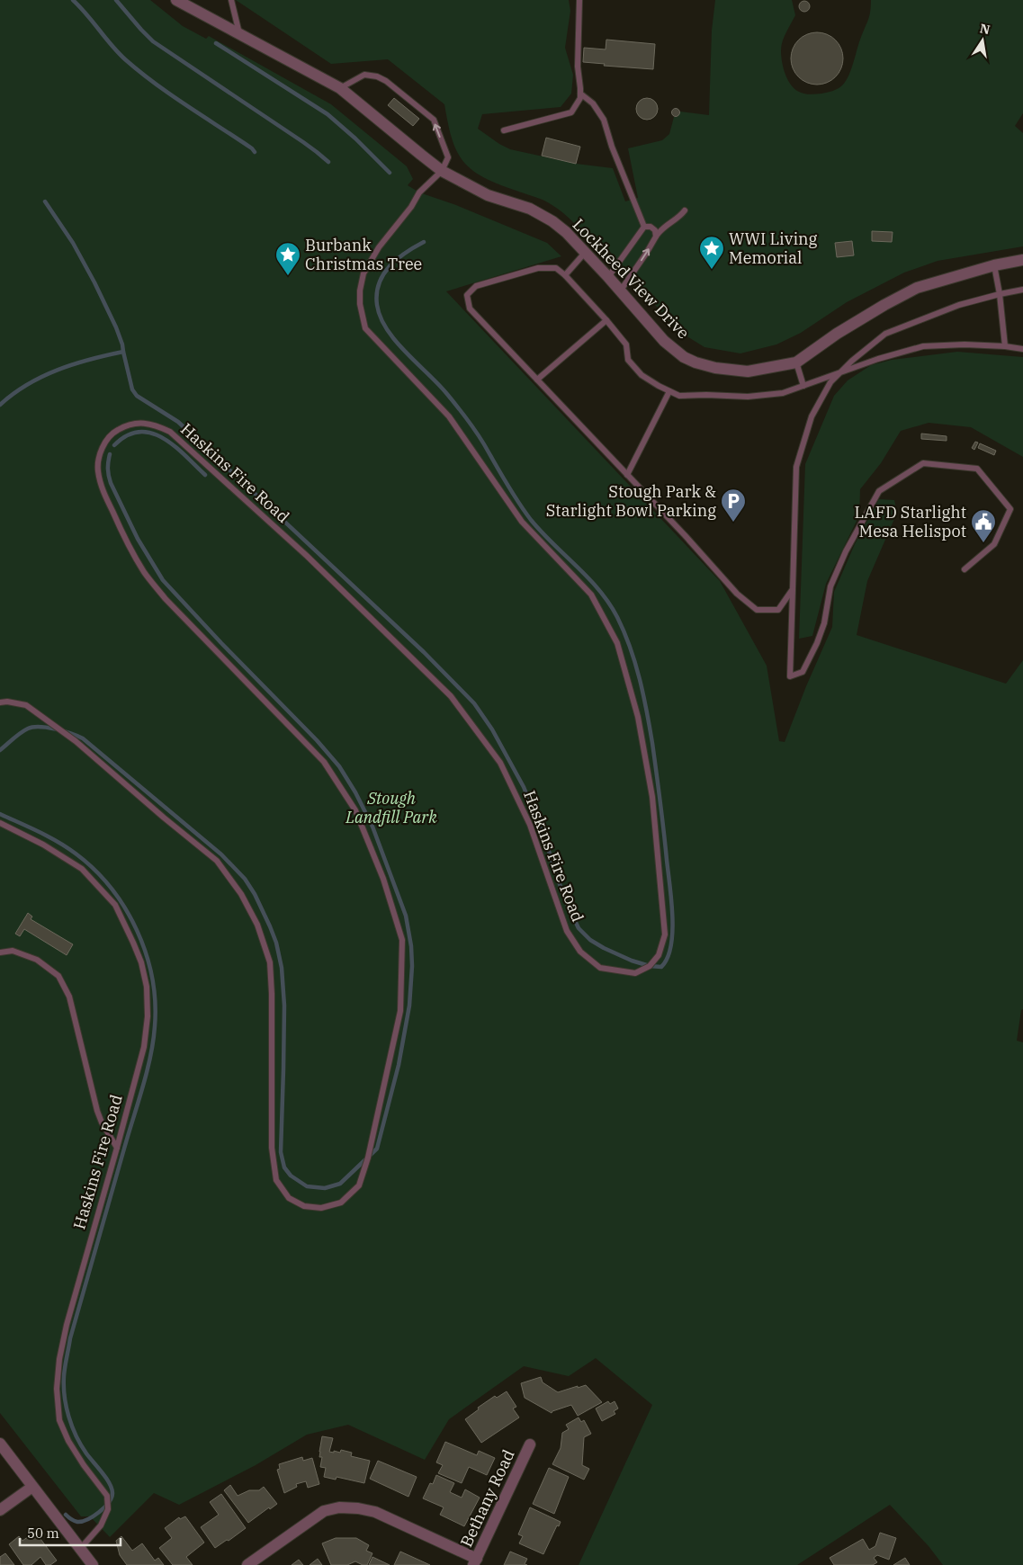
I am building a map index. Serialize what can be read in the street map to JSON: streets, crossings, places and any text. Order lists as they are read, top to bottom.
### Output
{
  "streets": {
    "street": ["Lockheed View Drive", "Bethany Road"],
    "lane": ["Haskins Fire Road"]
  },
  "crossings": [
    ["Lockheed View Drive", "Haskins Fire Road"]
  ],
  "parks": ["Stough Landfill Park"],
  "places": {
    "place": ["WWI Living Memorial", "Burbank Christmas Tree"],
    "parking": ["Stough Park & Starlight Bowl Parking"],
    "public building": ["LAFD Starlight Mesa Helispot"]
  },
  "scale_bar": "50 m",
  "north": "top"
}
